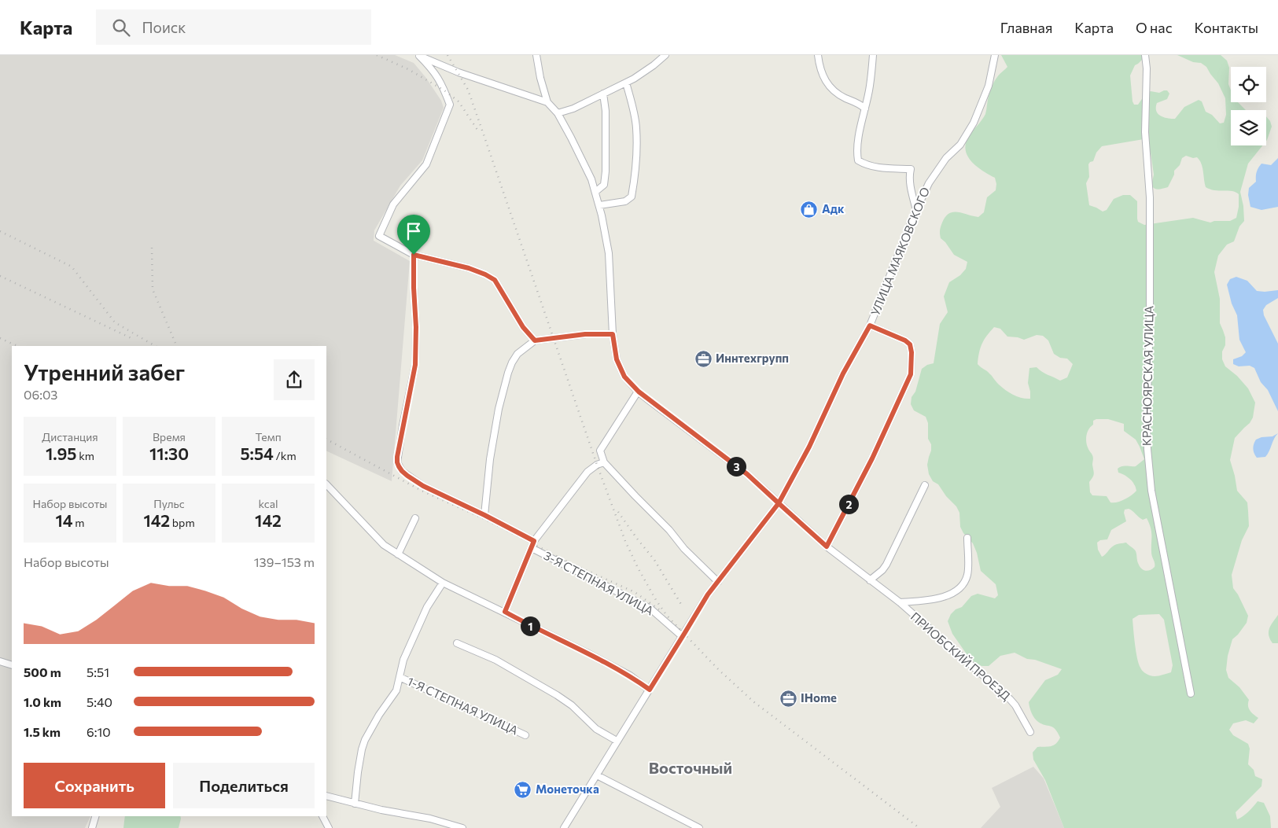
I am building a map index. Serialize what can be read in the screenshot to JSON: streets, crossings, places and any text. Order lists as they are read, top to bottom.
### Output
{
  "streets": {
    "street": [
      "УЛИЦА МАЯКОВСКОГО",
      "КРАСНОЯРСКАЯ УЛИЦА",
      "3-Я СТЕПНАЯ УЛИЦА",
      "ПРИОБСКИЙ ПРОЕЗД",
      "1-Я СТЕПНАЯ УЛИЦА"
    ]
  },
  "crossings": [
    ["УЛИЦА МАЯКОВСКОГО", "3-Я СТЕПНАЯ УЛИЦА"],
    ["УЛИЦА МАЯКОВСКОГО", "ПРИОБСКИЙ ПРОЕЗД"]
  ],
  "districts": ["Восточный"],
  "places": {
    "shop": ["Адк"],
    "office": ["Иннтехгрупп", "IHome"],
    "supermarket": ["Монеточка"]
  },
  "page": {
    "header": "Карта",
    "search": "Поиск",
    "nav": [
      "Главная",
      "Карта",
      "О нас",
      "Контакты"
    ],
    "heading": ["Утренний забег", "06:03"],
    "stats": [
      ["Дистанция", "1.95 km"],
      ["Время", "11:30"],
      ["Темп", "5:54 /km"],
      ["Набор высоты", "14 m"],
      ["Пульс", "142 bpm"],
      ["kcal", "142"]
    ],
    "pins": ["3", "2", "1"],
    "chart": ["Набор высоты", "139–153 m"],
    "list": [
      {
        "name": "500 m",
        "note": "5:51"
      },
      {
        "name": "1.0 km",
        "note": "5:40"
      },
      {
        "name": "1.5 km",
        "note": "6:10"
      }
    ],
    "buttons": ["Сохранить", "Поделиться"]
  }
}
